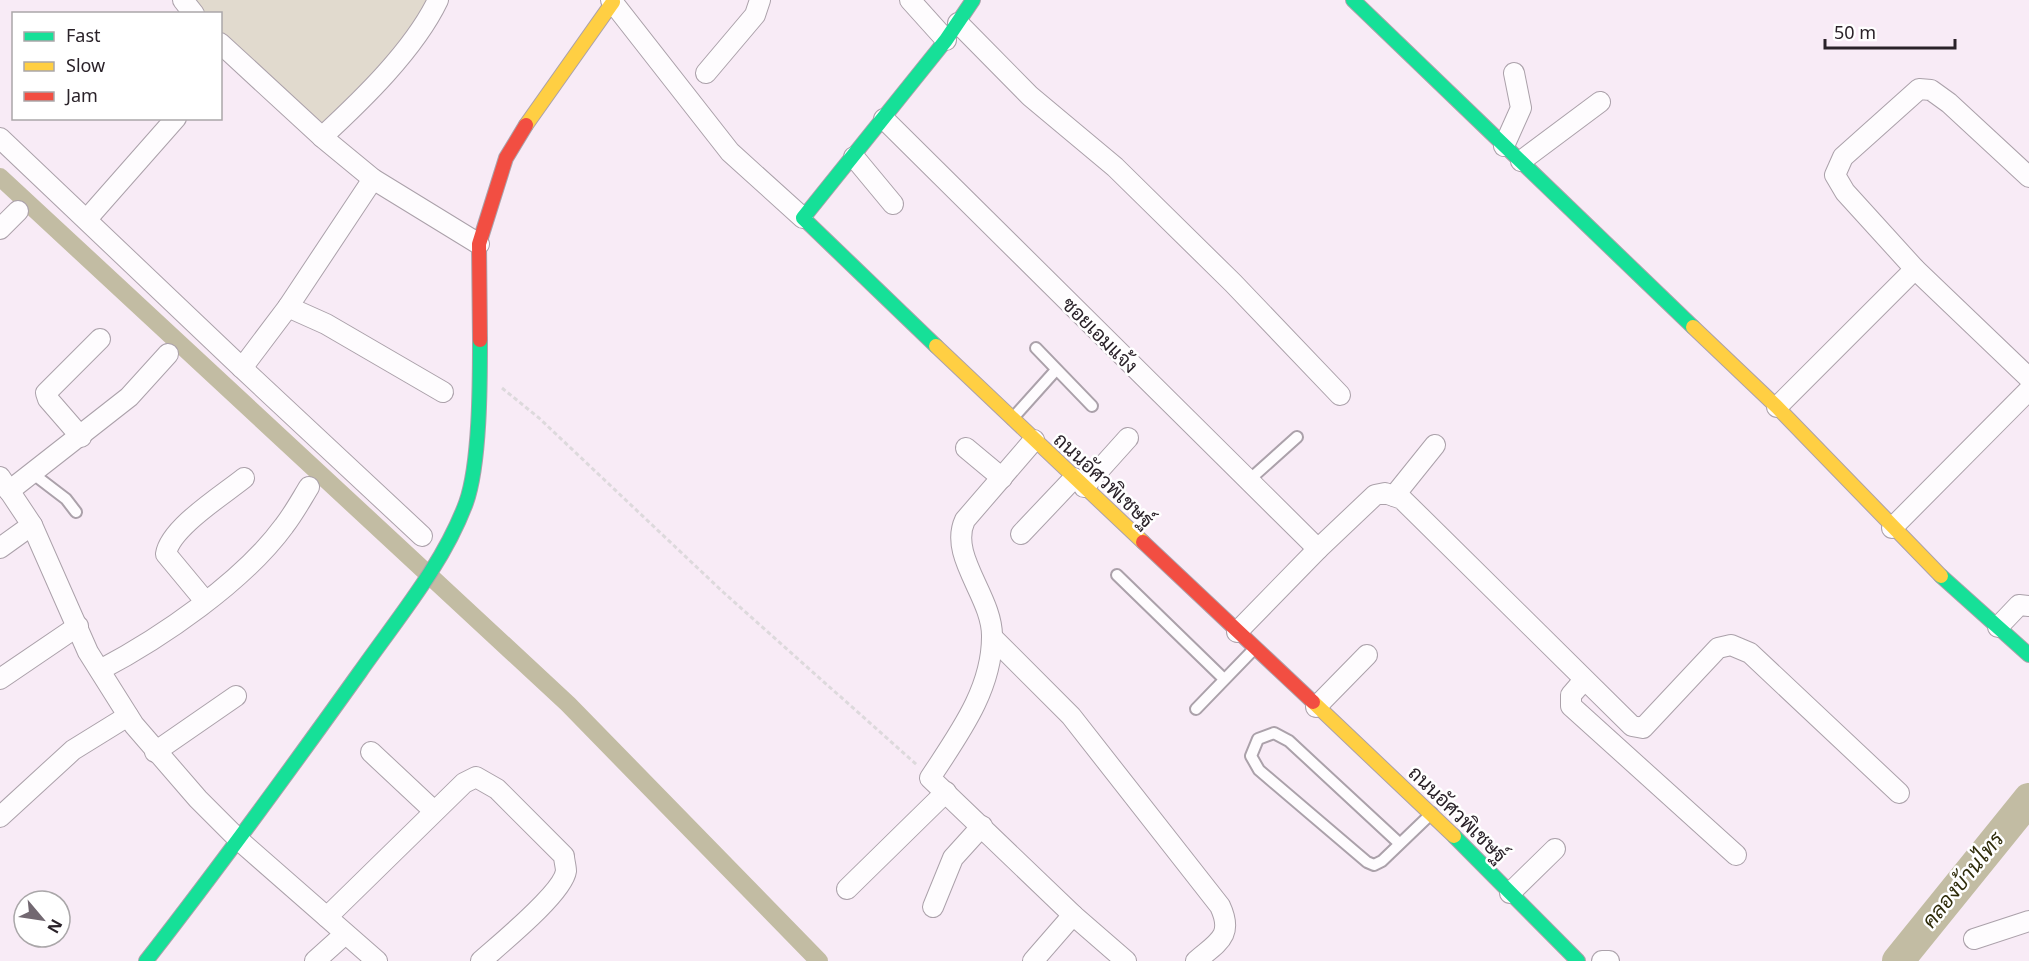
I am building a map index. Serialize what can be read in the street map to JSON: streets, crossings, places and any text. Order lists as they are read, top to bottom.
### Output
{
  "streets": {
    "street": ["ซอยเอมแจ้ง", "ถนนอัศวพิเชษฐ์"]
  },
  "water": ["คลองบ้านไทร"],
  "legend": ["Fast", "Slow", "Jam"],
  "scale_bar": "50 m",
  "north": "bottom right"
}
